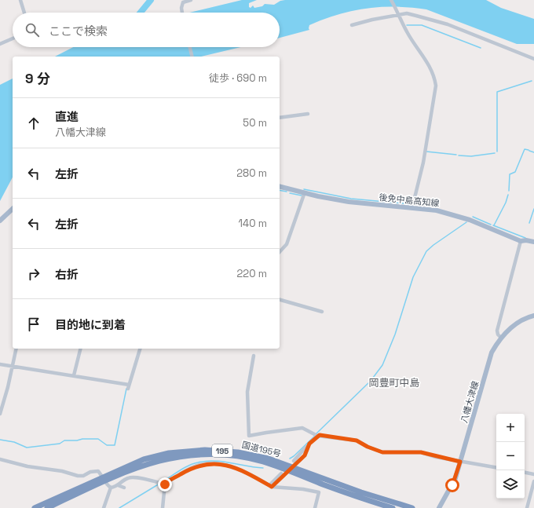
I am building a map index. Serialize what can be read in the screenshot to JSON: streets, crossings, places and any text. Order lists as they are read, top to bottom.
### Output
{
  "streets": {
    "highway": ["国道195号", "195"],
    "main road": ["後免中島高知線", "八幡大津線"]
  },
  "districts": ["岡豊町中島"],
  "page": {
    "search": "ここで検索",
    "heading": ["9 分", "徒歩 · 690 m"],
    "list": [
      ["直進", "八幡大津線", "50 m"],
      ["左折", "280 m"],
      ["左折", "140 m"],
      ["右折", "220 m"],
      "目的地に到着"
    ],
    "map_buttons": ["+", "−"]
  }
}
